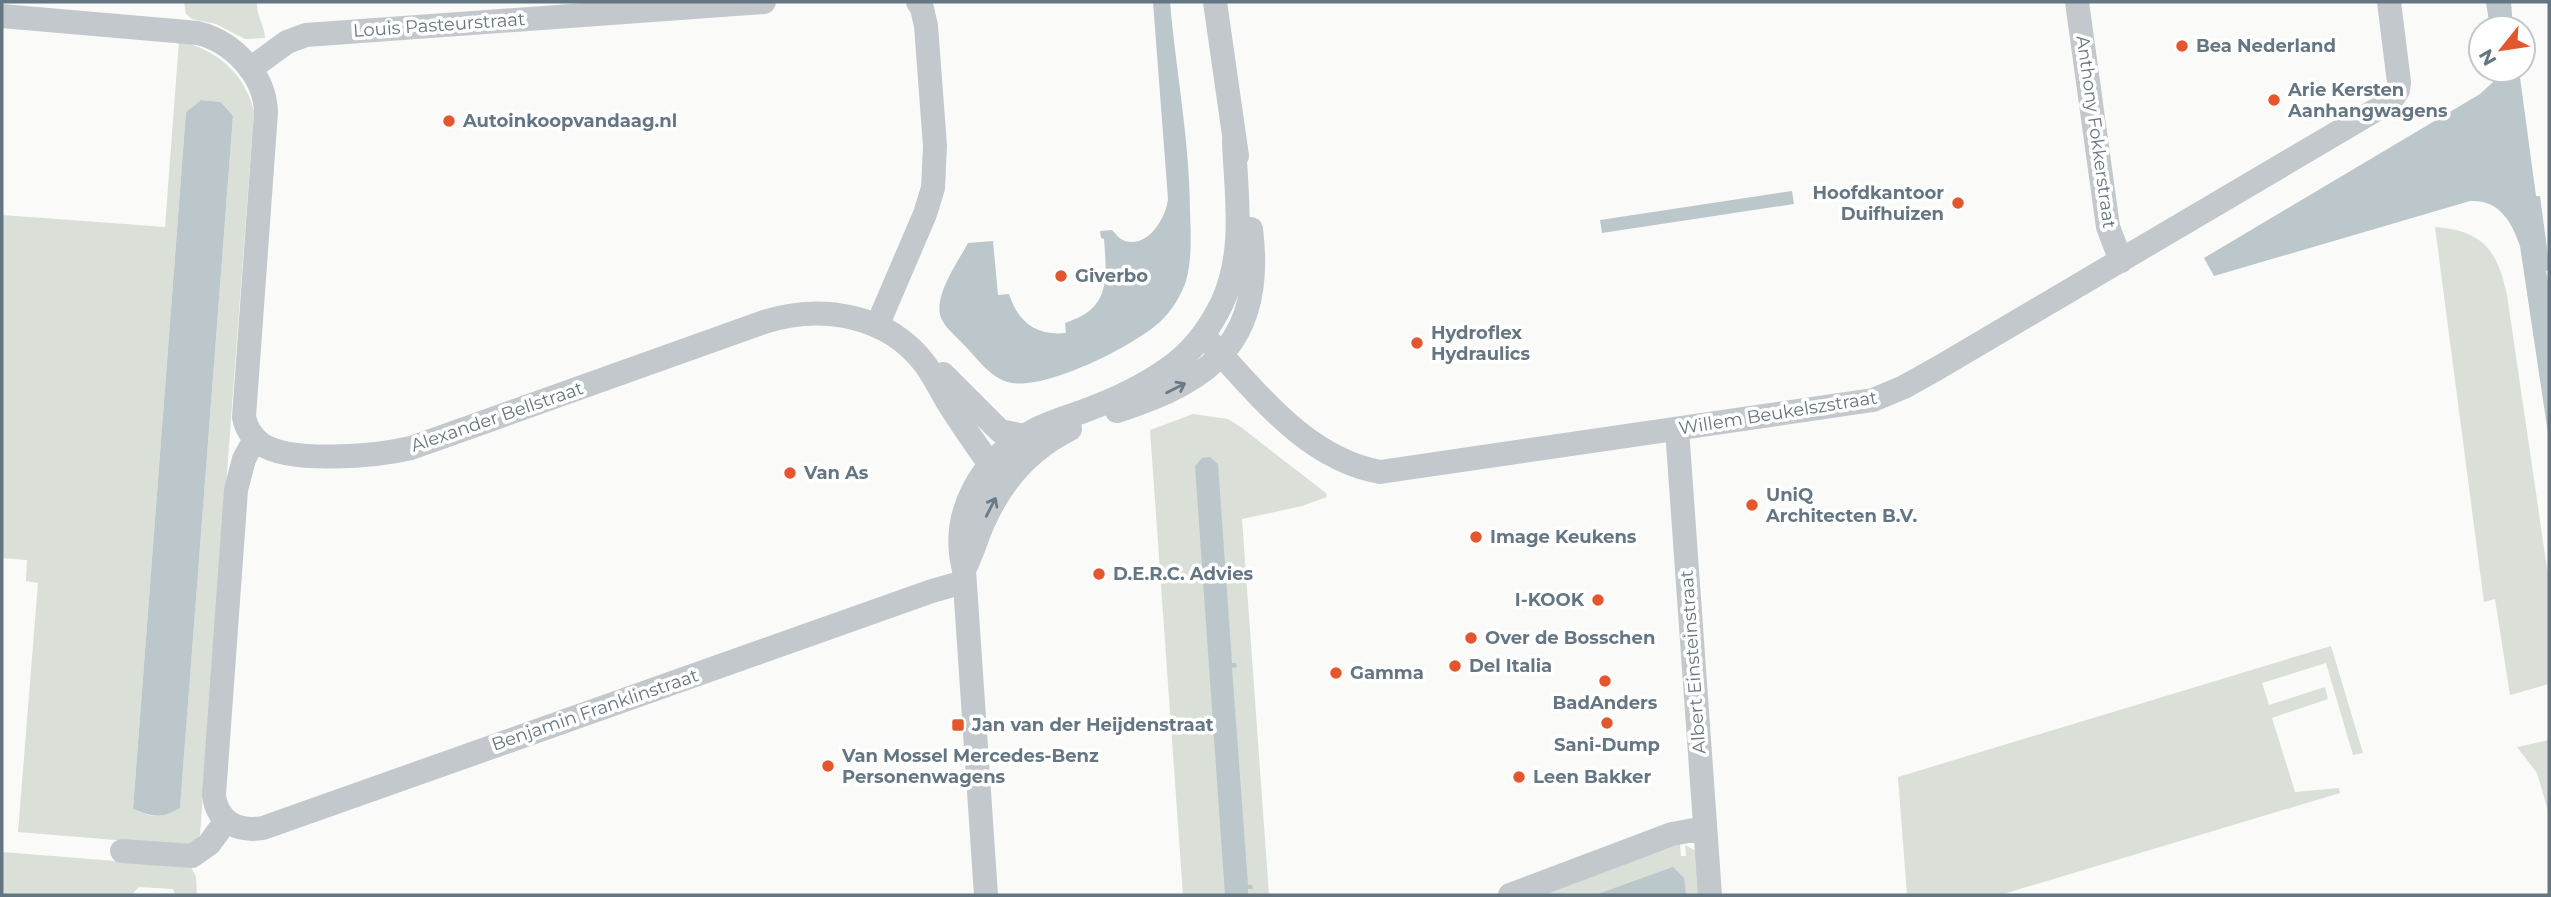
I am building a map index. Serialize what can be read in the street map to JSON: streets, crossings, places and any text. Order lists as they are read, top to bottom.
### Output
{
  "streets": {
    "street": [
      "Louis Pasteurstraat",
      "Anthony Fokkerstraat",
      "Willem Beukelszstraat",
      "Alexander Bellstraat",
      "Albert Einsteinstraat",
      "Benjamin Franklinstraat"
    ]
  },
  "crossings": [
    ["Anthony Fokkerstraat", "Willem Beukelszstraat"],
    ["Willem Beukelszstraat", "Albert Einsteinstraat"]
  ],
  "places": {
    "other": [
      "Bea Nederland",
      "Arie Kersten Aanhangwagens",
      "Autoinkoopvandaag.nl",
      "Hoofdkantoor Duifhuizen",
      "Giverbo",
      "Hydroflex Hydraulics",
      "Van As",
      "UniQ Architecten B.V.",
      "Image Keukens",
      "D.E.R.C. Advies",
      "I-KOOK",
      "Over de Bosschen",
      "Del Italia",
      "Gamma",
      "BadAnders",
      "Sani-Dump",
      "Van Mossel Mercedes-Benz Personenwagens",
      "Leen Bakker"
    ],
    "transit": ["Jan van der Heijdenstraat"]
  },
  "north": "bottom left"
}
